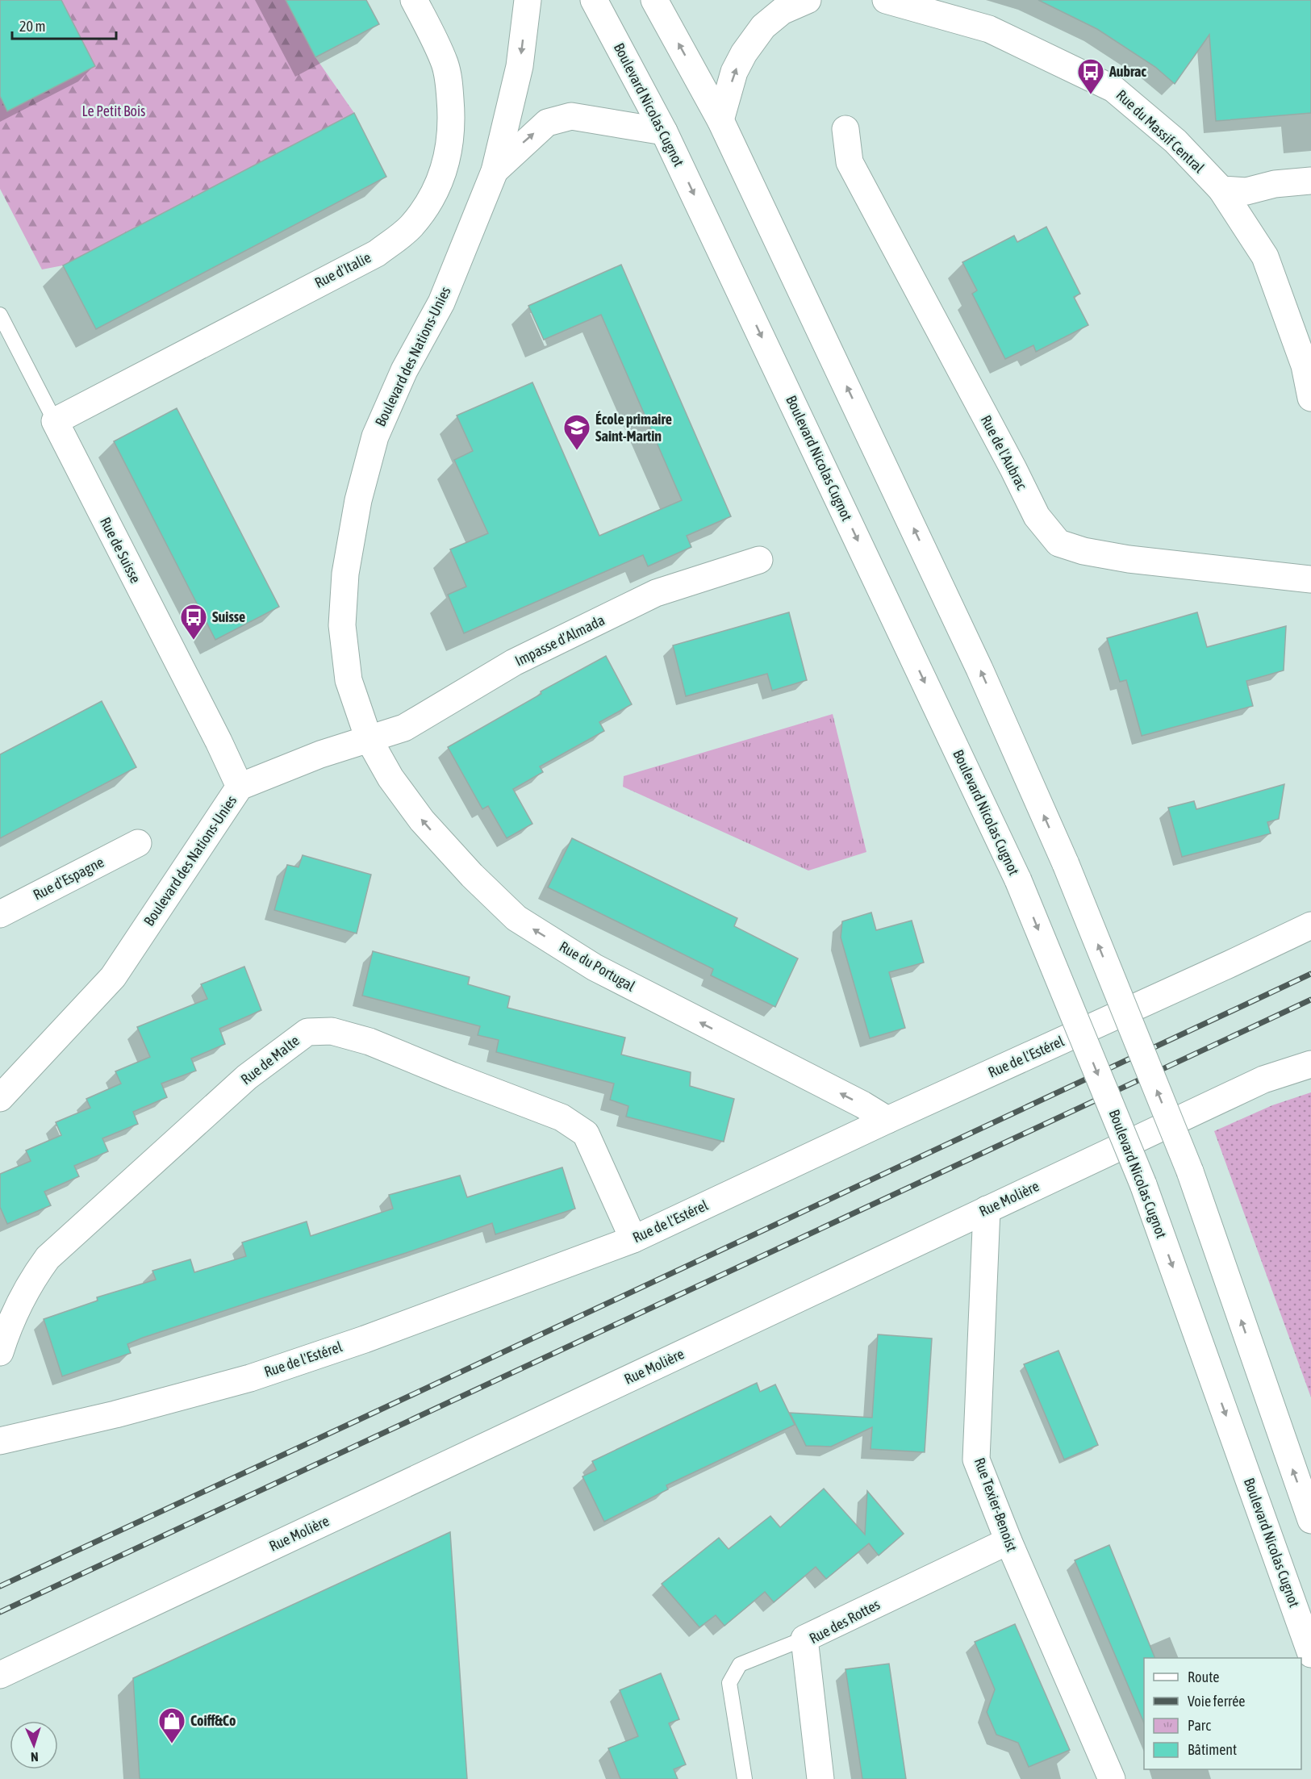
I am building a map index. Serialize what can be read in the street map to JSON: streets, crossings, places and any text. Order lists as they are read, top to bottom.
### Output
{
  "streets": {
    "street": [
      "Boulevard Nicolas Cugnot",
      "Rue du Massif Central",
      "Rue d'Italie",
      "Boulevard des Nations-Unies",
      "Rue de l'Aubrac",
      "Rue de Suisse",
      "Impasse d’Almada",
      "Rue d'Espagne",
      "Rue du Portugal",
      "Rue de l'Estérel",
      "Rue de Malte",
      "Rue Molière",
      "Rue Texier-Benoist",
      "Rue des Rottes"
    ]
  },
  "crossings": [
    ["Boulevard Nicolas Cugnot", "Boulevard des Nations-Unies"],
    ["Rue d'Italie", "Rue de Suisse"],
    ["Boulevard des Nations-Unies", "Rue de Suisse"],
    ["Boulevard des Nations-Unies", "Impasse d’Almada"],
    ["Boulevard des Nations-Unies", "Rue du Portugal"],
    ["Impasse d’Almada", "Rue du Portugal"],
    ["Rue du Portugal", "Rue de l'Estérel"],
    ["Rue de l'Estérel", "Rue de Malte"],
    ["Rue Molière", "Rue Texier-Benoist"],
    ["Rue Texier-Benoist", "Rue des Rottes"]
  ],
  "one_way": ["Rue du Portugal"],
  "parks": ["Le Petit Bois"],
  "places": {
    "bus stop": ["Aubrac", "Suisse"],
    "school or university": ["École primaire Saint-Martin"],
    "shop": ["Coiff&Co"]
  },
  "legend": [
    "Route",
    "Voie ferrée",
    "Parc",
    "Bâtiment"
  ],
  "scale_bar": "20 m",
  "north": "bottom"
}
